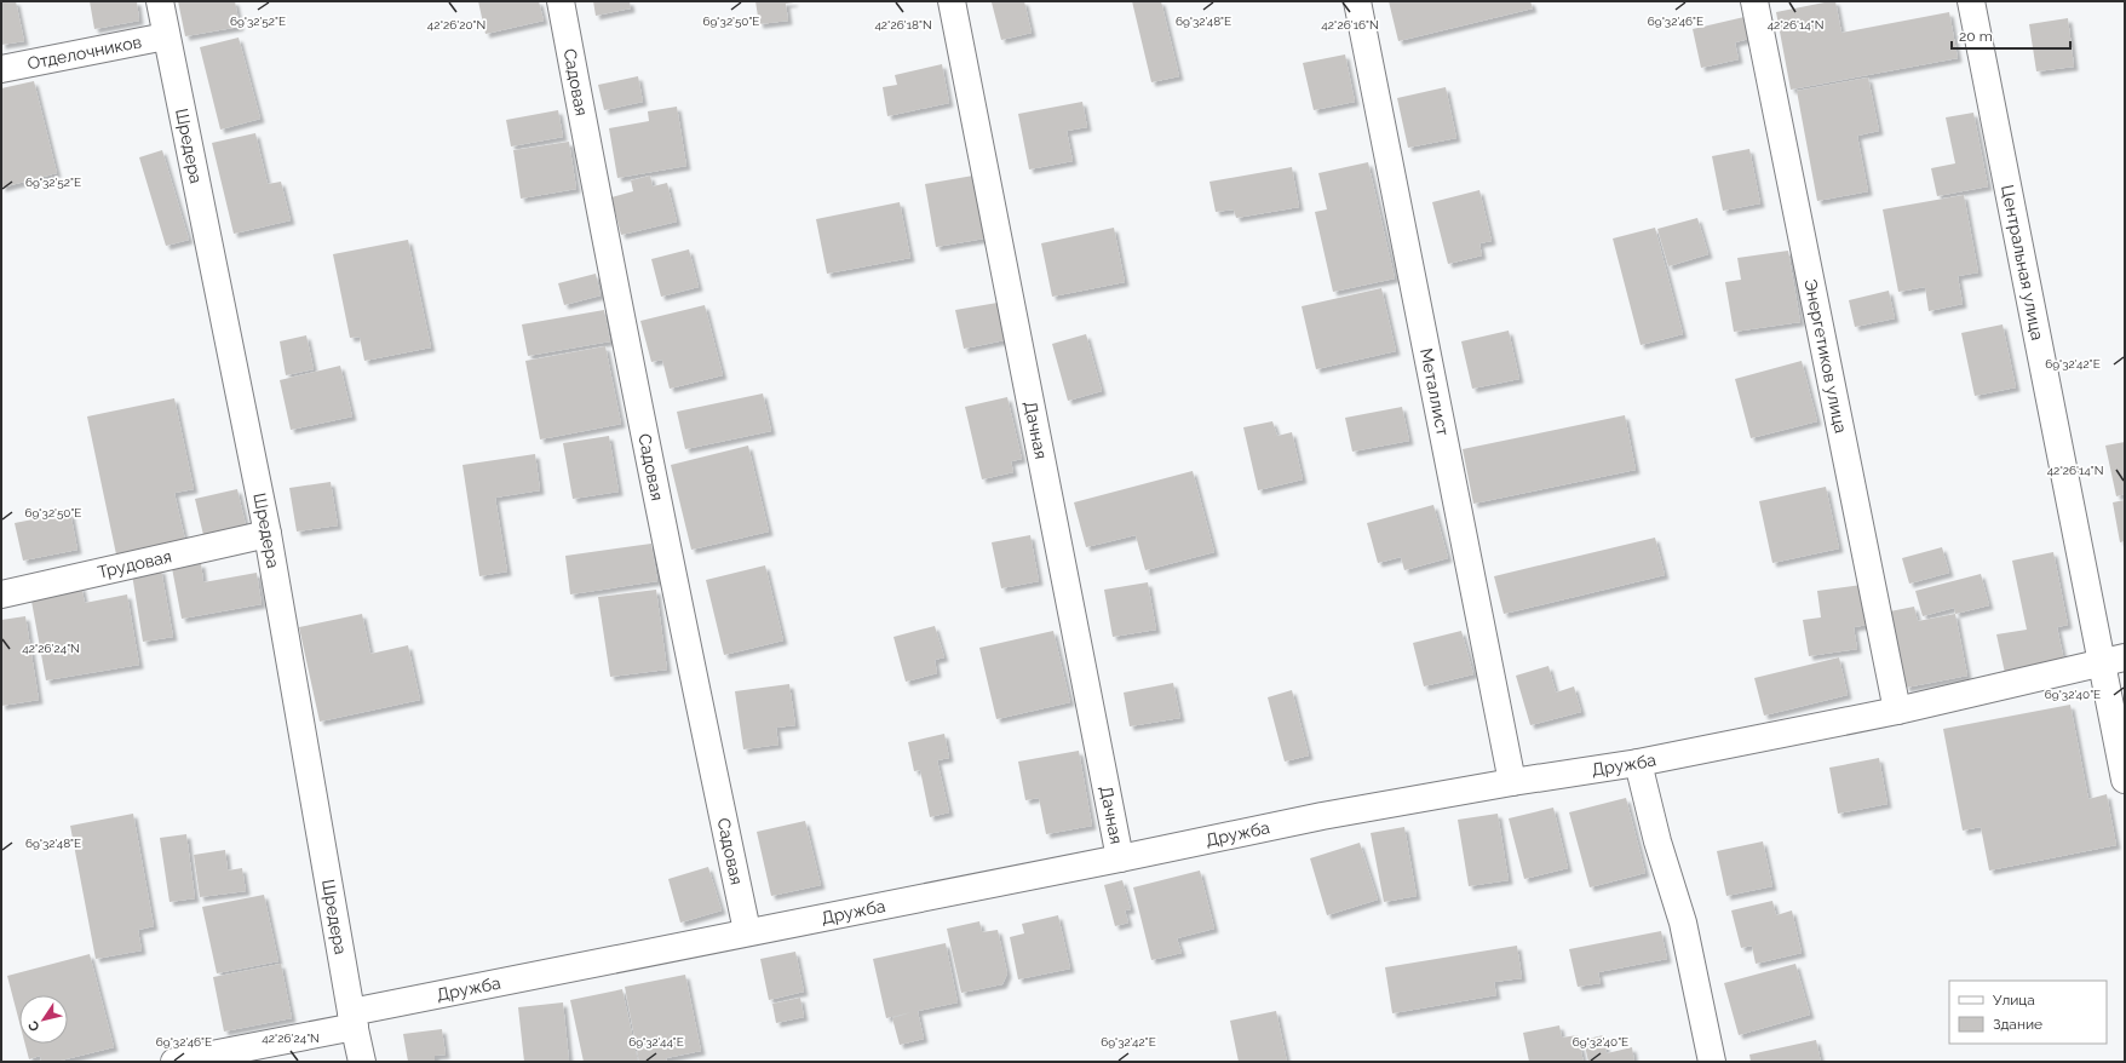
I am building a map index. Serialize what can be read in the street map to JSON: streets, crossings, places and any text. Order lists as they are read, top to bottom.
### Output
{
  "streets": {
    "street": [
      "Отделочников",
      "Садовая",
      "Шредера",
      "Центральная улица",
      "Энергетиков улица",
      "Металлист",
      "Дачная",
      "Трудовая",
      "Дружба"
    ]
  },
  "crossings": [
    ["Отделочников", "Шредера"],
    ["Садовая", "Дружба"],
    ["Шредера", "Трудовая"],
    ["Шредера", "Дружба"],
    ["Центральная улица", "Дружба"],
    ["Энергетиков улица", "Дружба"],
    ["Металлист", "Дружба"],
    ["Дачная", "Дружба"]
  ],
  "legend": ["Улица", "Здание"],
  "scale_bar": "20 m",
  "north": "bottom left",
  "coordinates": [
    "69°32'52\"E",
    "69°32'48\"E",
    "69°32'46\"E",
    "69°32'50\"E",
    "42°26'14\"N",
    "42°26'20\"N",
    "42°26'18\"N",
    "42°26'16\"N",
    "69°32'42\"E",
    "42°26'24\"N",
    "69°32'40\"E",
    "69°32'44\"E"
  ]
}
